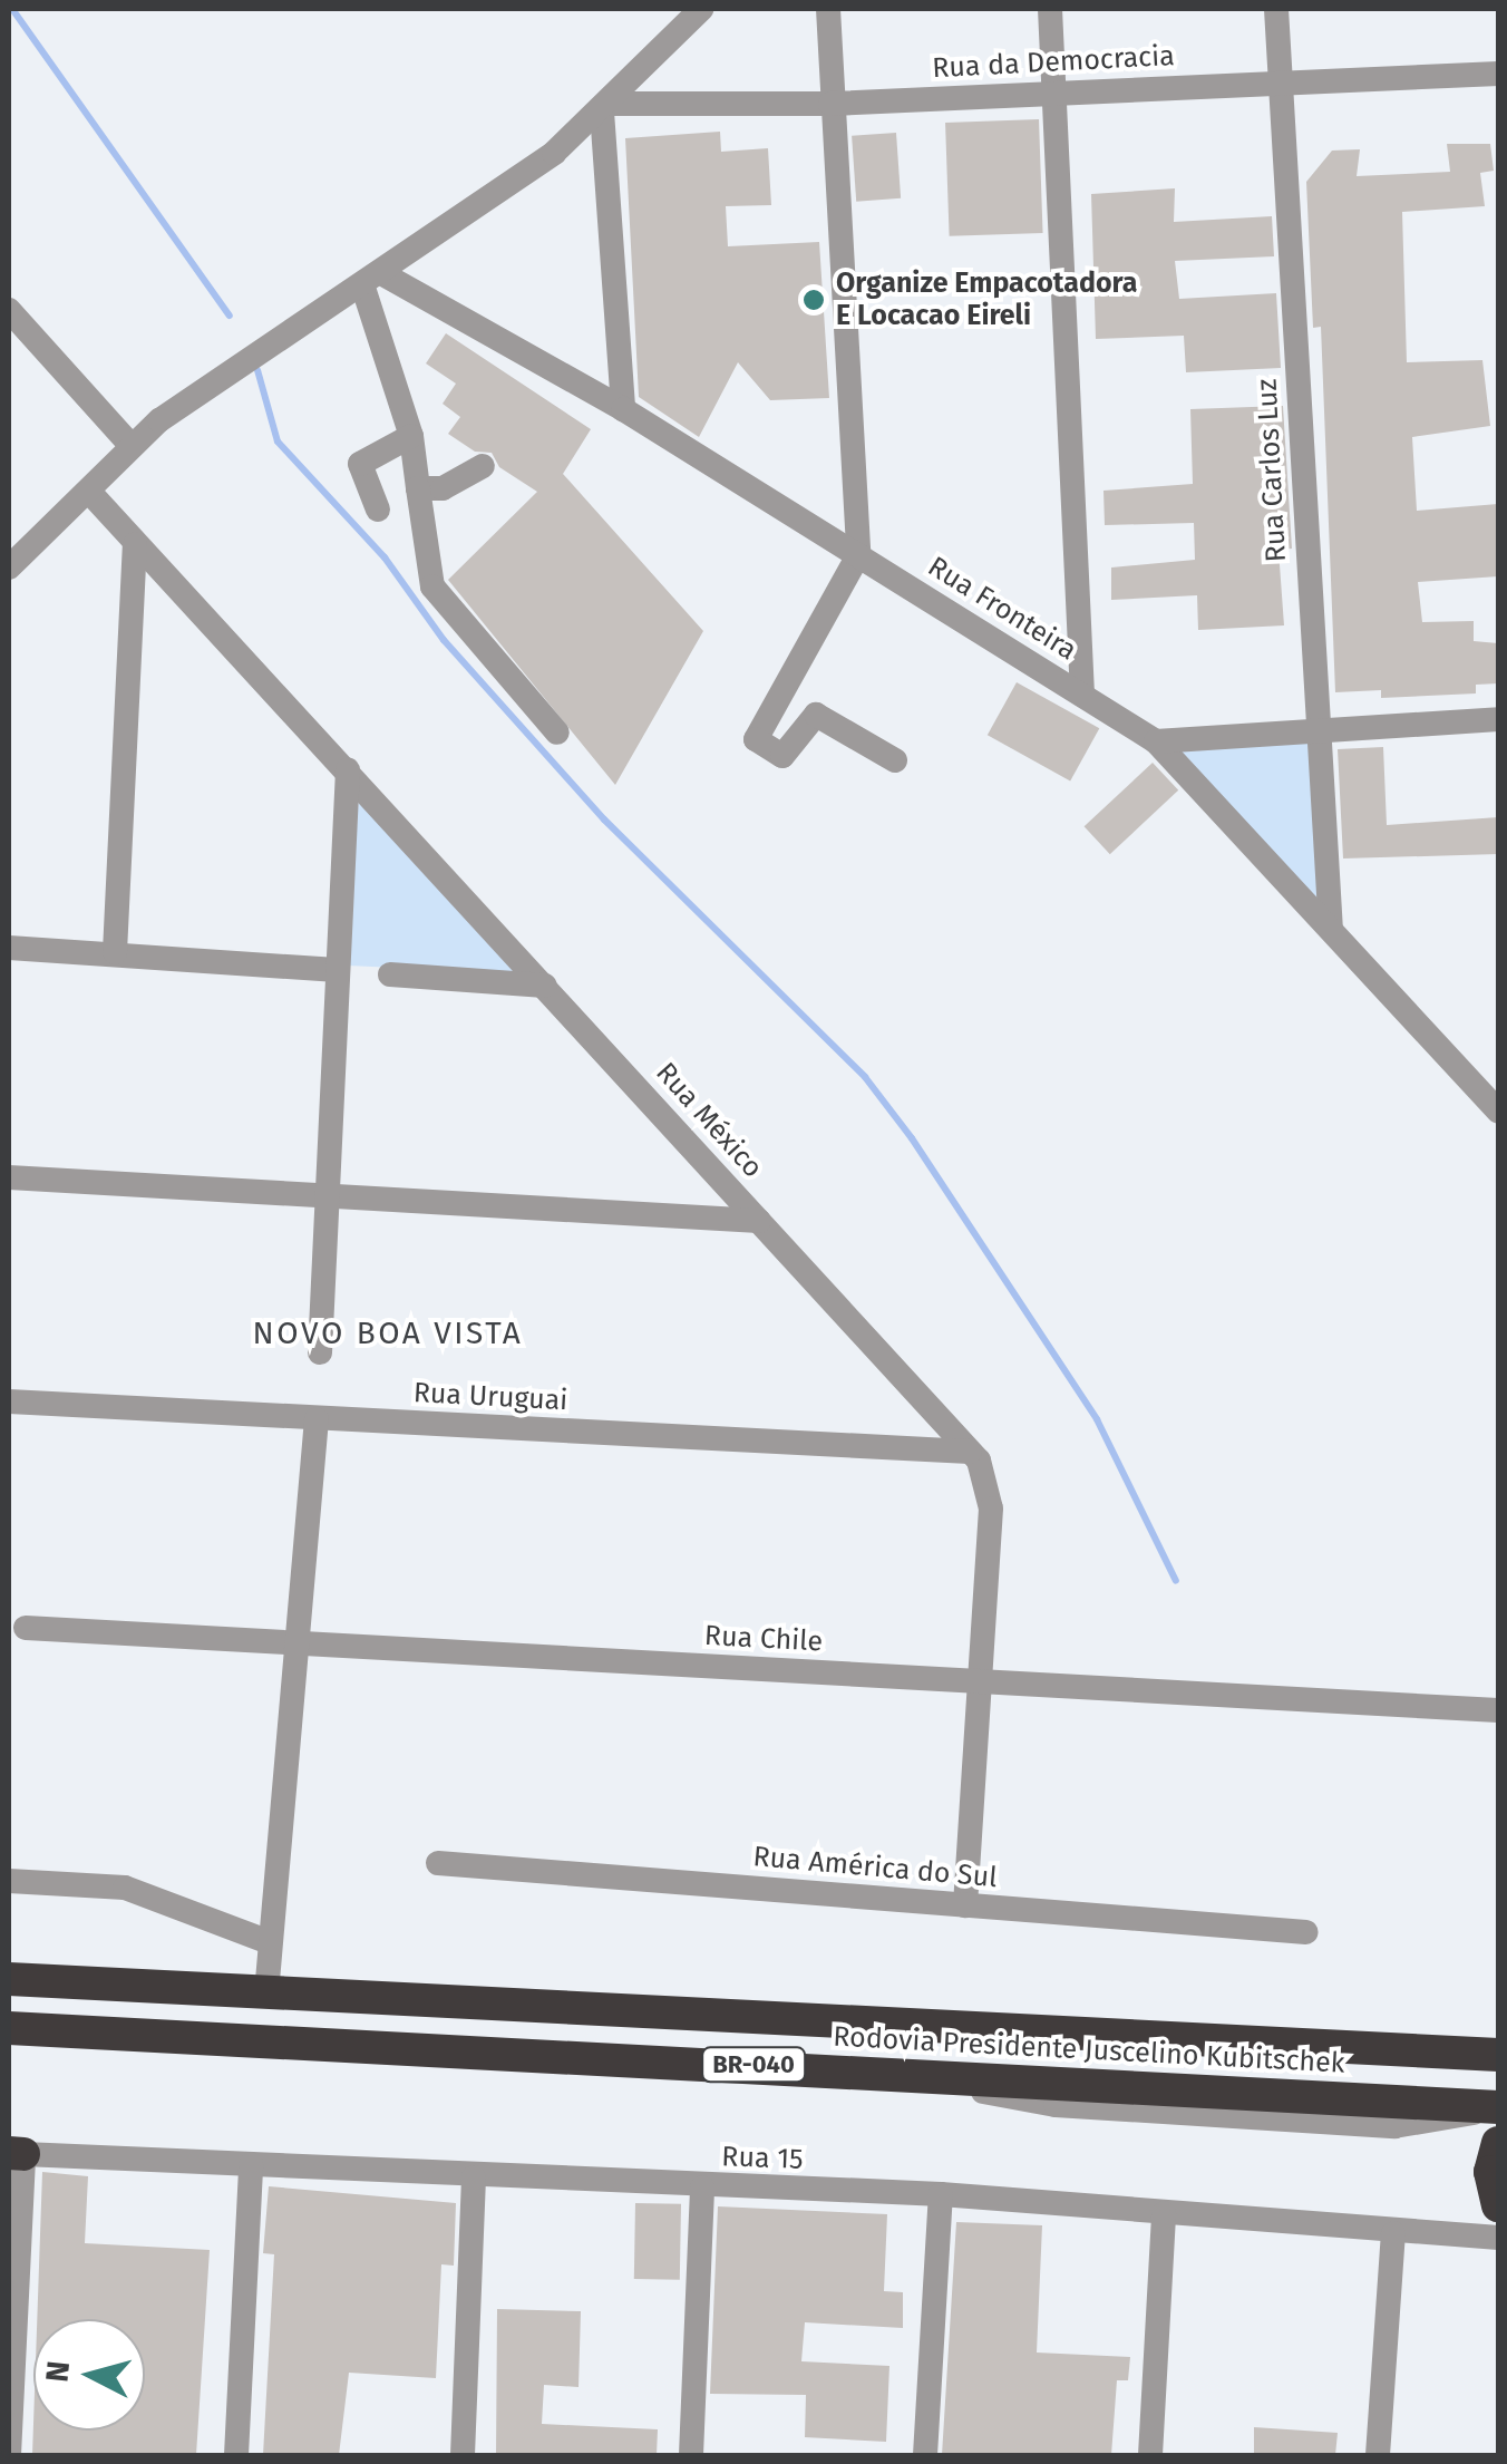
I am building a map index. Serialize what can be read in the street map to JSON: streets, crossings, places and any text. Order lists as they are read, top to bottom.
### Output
{
  "streets": {
    "highway": ["Rodovia Presidente Juscelino Kubitschek", "BR-040"],
    "street": [
      "Rua da Democracia",
      "Rua Carlos Luz",
      "Rua Fronteira",
      "Rua México",
      "Rua Uruguai",
      "Rua Chile",
      "Rua América do Sul",
      "Rua 15"
    ]
  },
  "crossings": [
    ["Rua da Democracia", "Rua Carlos Luz"],
    ["Rua Carlos Luz", "Rua Fronteira"],
    ["Rua México", "Rua Uruguai"],
    ["Rua México", "Rua Chile"],
    ["Rua México", "Rua América do Sul"]
  ],
  "districts": ["NOVO BOA VISTA"],
  "places": ["Organize Empacotadora E Locacao Eireli"],
  "north": "left"
}
